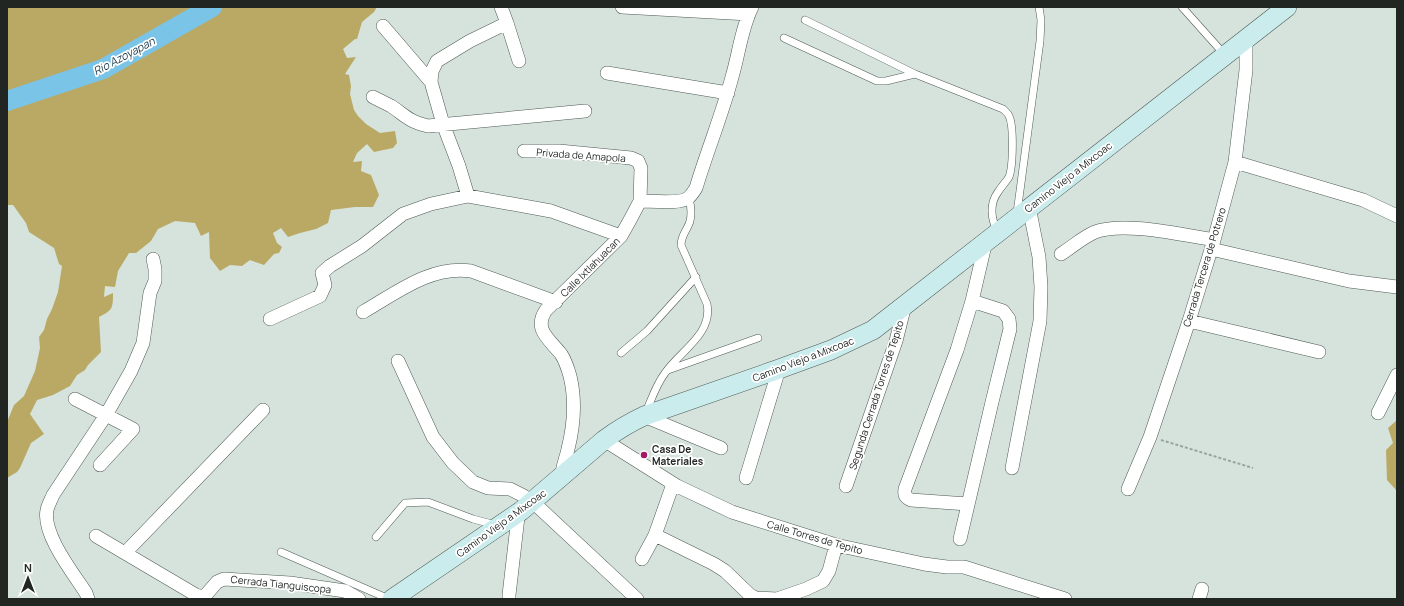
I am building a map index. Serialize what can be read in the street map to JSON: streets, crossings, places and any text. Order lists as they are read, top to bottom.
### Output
{
  "streets": {
    "main road": ["Camino Viejo a Mixcoac"],
    "street": [
      "Privada de Amapola",
      "Calle Ixtlahuacan",
      "Cerrada Tercera de Potrero",
      "Segunda Cerrada Torres de Tepito",
      "Calle Torres de Tepito",
      "Cerrada Tianguiscopa"
    ]
  },
  "crossings": [
    ["Privada de Amapola", "Calle Ixtlahuacan"],
    ["Camino Viejo a Mixcoac", "Calle Ixtlahuacan"],
    ["Camino Viejo a Mixcoac", "Cerrada Tercera de Potrero"],
    ["Camino Viejo a Mixcoac", "Segunda Cerrada Torres de Tepito"],
    ["Camino Viejo a Mixcoac", "Calle Torres de Tepito"]
  ],
  "water": ["Rio Azoyapan"],
  "places": ["Casa De Materiales"],
  "north": "top"
}
